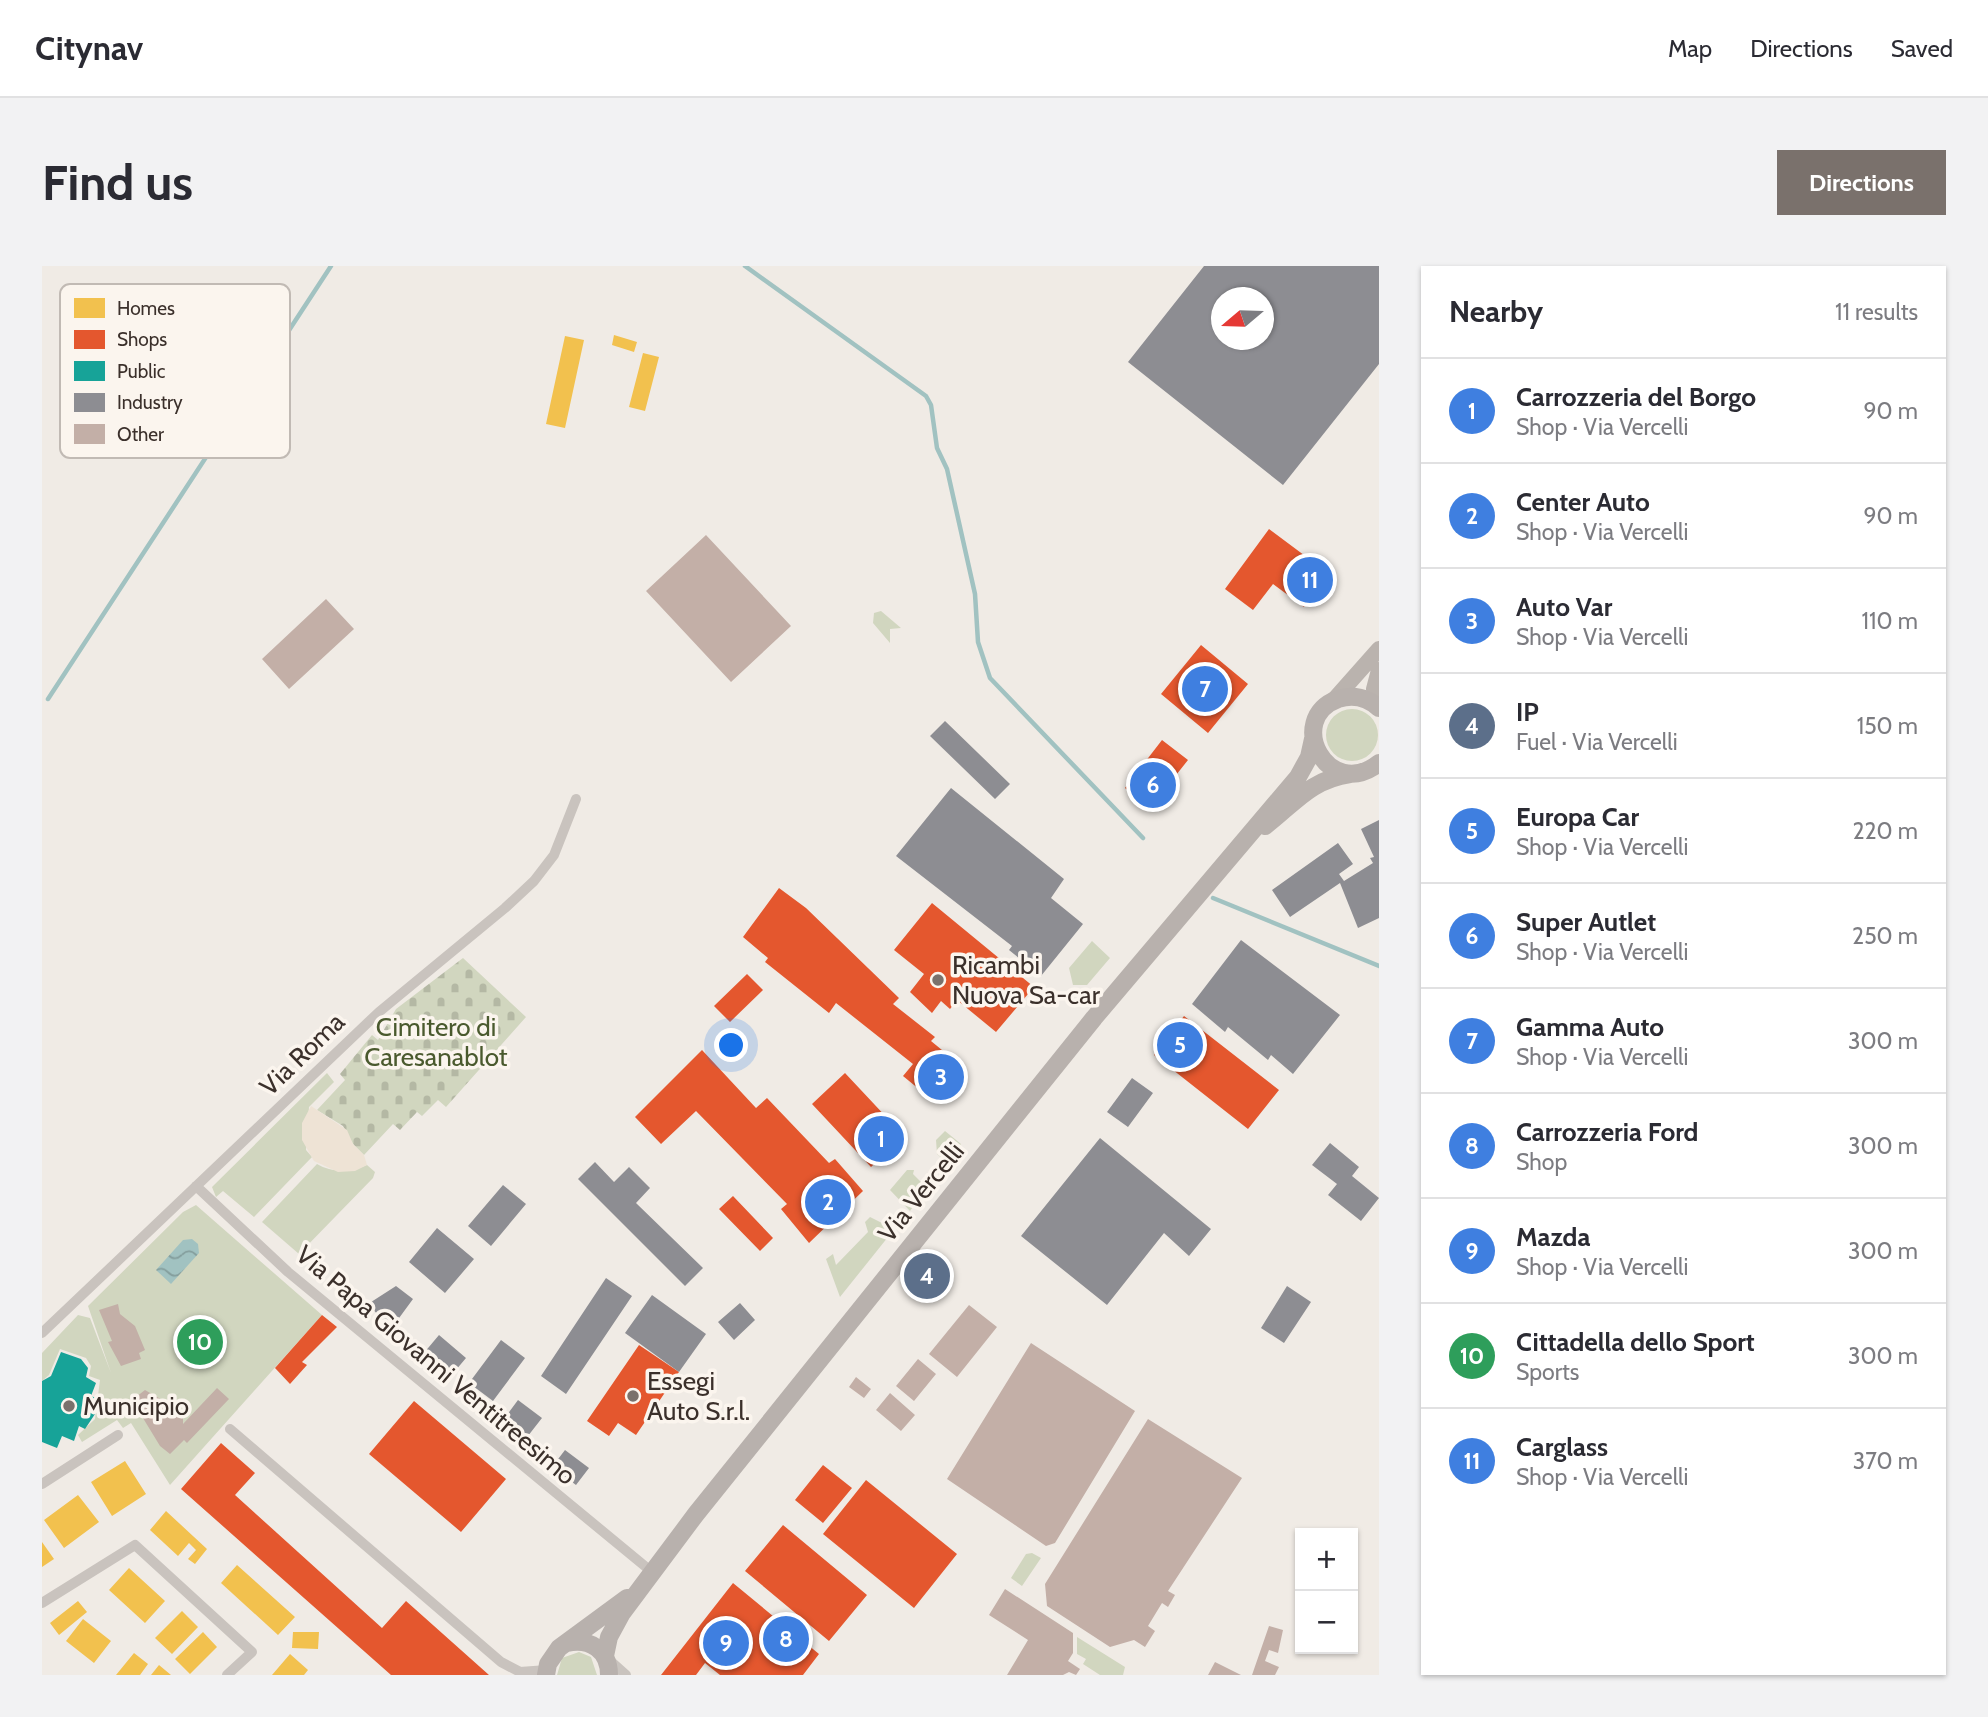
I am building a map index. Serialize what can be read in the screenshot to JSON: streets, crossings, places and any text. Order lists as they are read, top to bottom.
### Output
{
  "streets": {
    "main road": ["Via Vercelli"],
    "street": ["Via Roma", "Via Papa Giovanni Ventitreesimo"]
  },
  "crossings": [
    ["Via Roma", "Via Papa Giovanni Ventitreesimo"],
    ["Via Vercelli", "Via Papa Giovanni Ventitreesimo"]
  ],
  "parks": ["Cimitero di Caresanablot"],
  "places": ["Ricambi Nuova Sa-car", "Essegi Auto S.r.l.", "Municipio"],
  "legend": [
    "Homes",
    "Shops",
    "Public",
    "Industry",
    "Other"
  ],
  "north": "left",
  "page": {
    "header": "Citynav",
    "nav": ["Map", "Directions", "Saved"],
    "buttons": "Directions",
    "title": "Find us",
    "heading": ["Nearby", "11 results"],
    "list": [
      {
        "mark": "1",
        "name": "Carrozzeria del Borgo",
        "note": "Shop · Via Vercelli",
        "value": "90 m"
      },
      {
        "mark": "2",
        "name": "Center Auto",
        "note": "Shop · Via Vercelli",
        "value": "90 m"
      },
      {
        "mark": "3",
        "name": "Auto Var",
        "note": "Shop · Via Vercelli",
        "value": "110 m"
      },
      {
        "mark": "4",
        "name": "IP",
        "note": "Fuel · Via Vercelli",
        "value": "150 m"
      },
      {
        "mark": "5",
        "name": "Europa Car",
        "note": "Shop · Via Vercelli",
        "value": "220 m"
      },
      {
        "mark": "6",
        "name": "Super Autlet",
        "note": "Shop · Via Vercelli",
        "value": "250 m"
      },
      {
        "mark": "7",
        "name": "Gamma Auto",
        "note": "Shop · Via Vercelli",
        "value": "300 m"
      },
      {
        "mark": "8",
        "name": "Carrozzeria Ford",
        "note": "Shop",
        "value": "300 m"
      },
      {
        "mark": "9",
        "name": "Mazda",
        "note": "Shop · Via Vercelli",
        "value": "300 m"
      },
      {
        "mark": "10",
        "name": "Cittadella dello Sport",
        "note": "Sports",
        "value": "300 m"
      },
      {
        "mark": "11",
        "name": "Carglass",
        "note": "Shop · Via Vercelli",
        "value": "370 m"
      }
    ],
    "pins": [
      "11",
      "7",
      "6",
      "5",
      "3",
      "1",
      "2",
      "4",
      "10",
      "8",
      "9"
    ],
    "map_buttons": ["+", "−"]
  }
}
